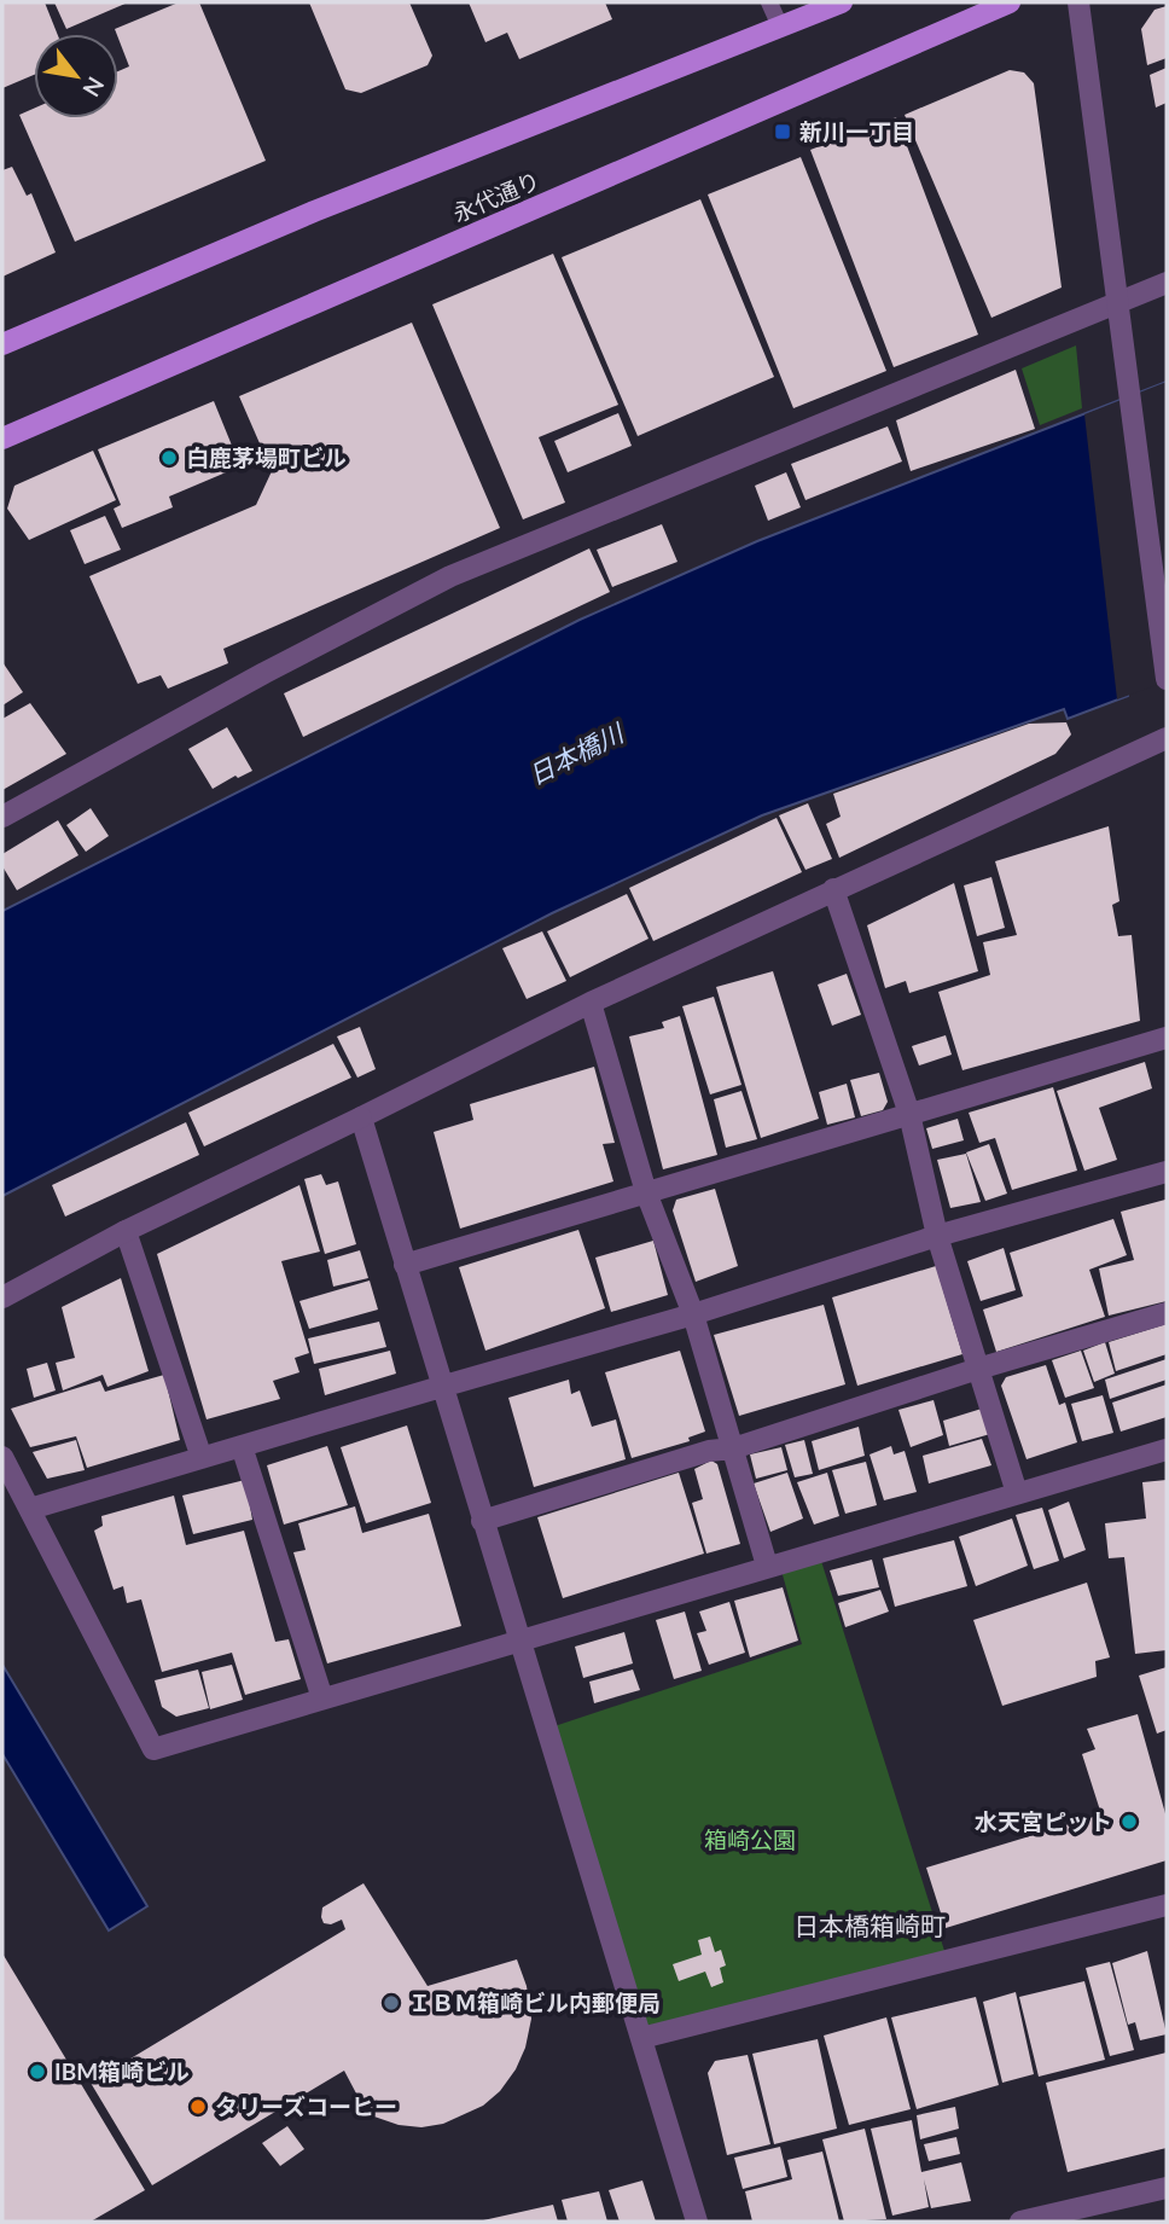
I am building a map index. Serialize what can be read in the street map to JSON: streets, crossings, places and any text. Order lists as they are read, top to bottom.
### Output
{
  "streets": {
    "main road": ["永代通り"]
  },
  "districts": ["日本橋箱崎町"],
  "water": ["日本橋川"],
  "parks": ["箱崎公園"],
  "places": {
    "transit": ["新川一丁目"],
    "other": [
      "白鹿茅場町ビル",
      "水天宮ピット",
      "ＩＢＭ箱崎ビル内郵便局",
      "IBM箱崎ビル",
      "タリーズコーヒー"
    ]
  },
  "north": "bottom right"
}
